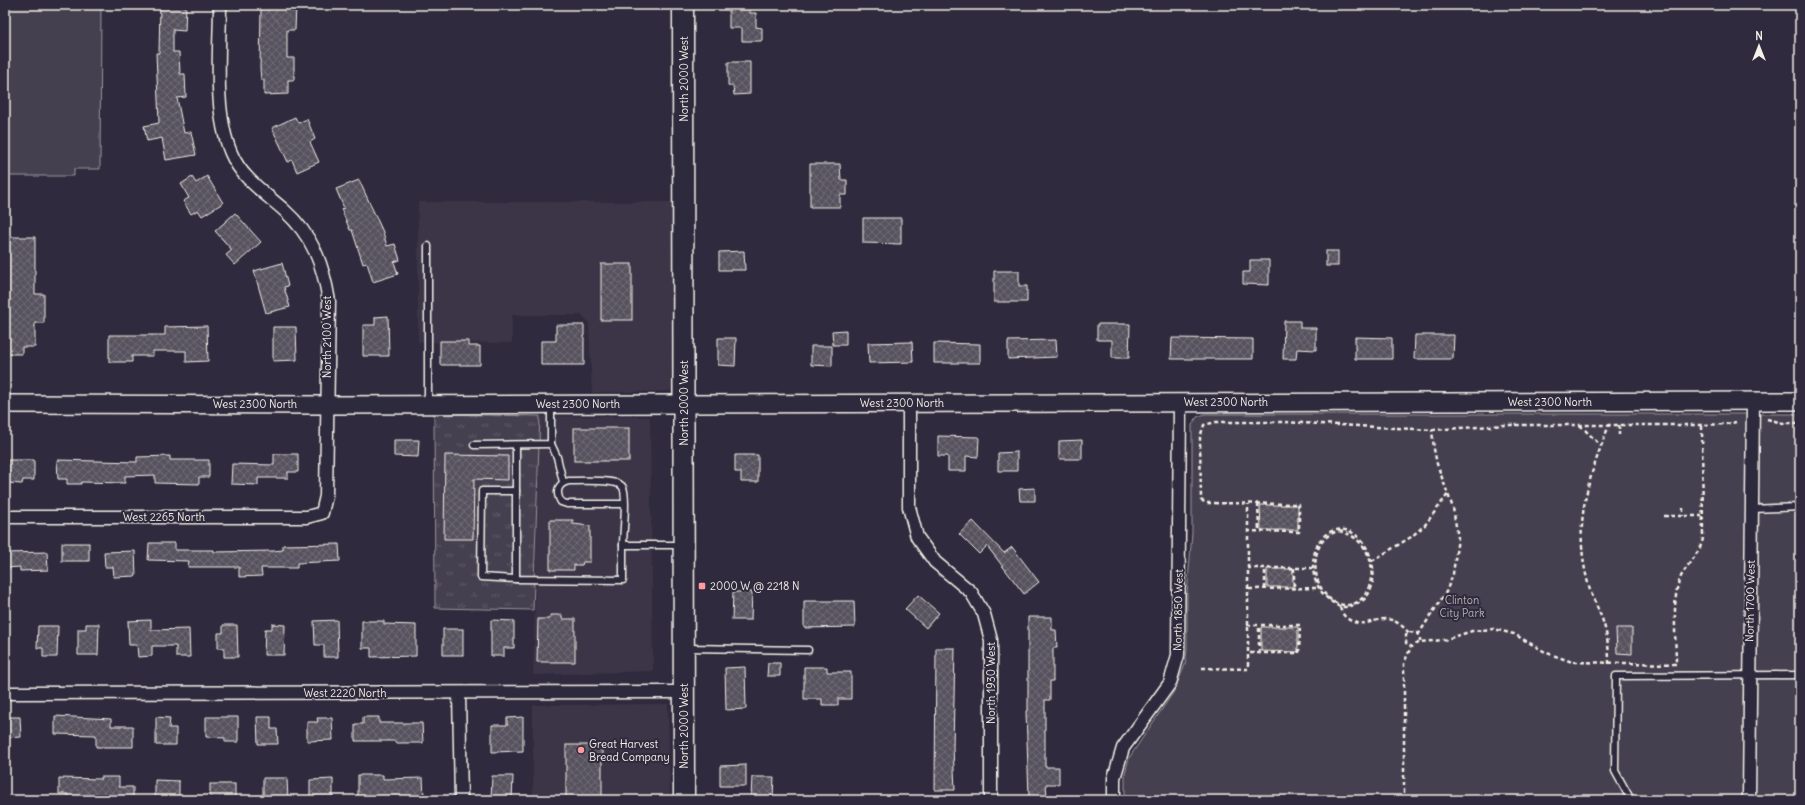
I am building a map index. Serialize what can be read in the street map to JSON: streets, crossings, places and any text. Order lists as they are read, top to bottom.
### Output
{
  "streets": {
    "main road": ["North 2000 West"],
    "street": [
      "North 2100 West",
      "West 2300 North",
      "West 2265 North",
      "North 1700 West",
      "North 1850 West",
      "North 1930 West",
      "West 2220 North"
    ]
  },
  "crossings": [
    ["North 2000 West", "West 2300 North"],
    ["North 2000 West", "West 2220 North"],
    ["North 2100 West", "West 2300 North"],
    ["North 2100 West", "West 2265 North"],
    ["West 2300 North", "North 1700 West"],
    ["West 2300 North", "North 1850 West"],
    ["West 2300 North", "North 1930 West"]
  ],
  "parks": ["Clinton City Park"],
  "places": {
    "transit": ["2000 W @ 2218 N"],
    "other": ["Great Harvest Bread Company"]
  },
  "north": "top"
}
